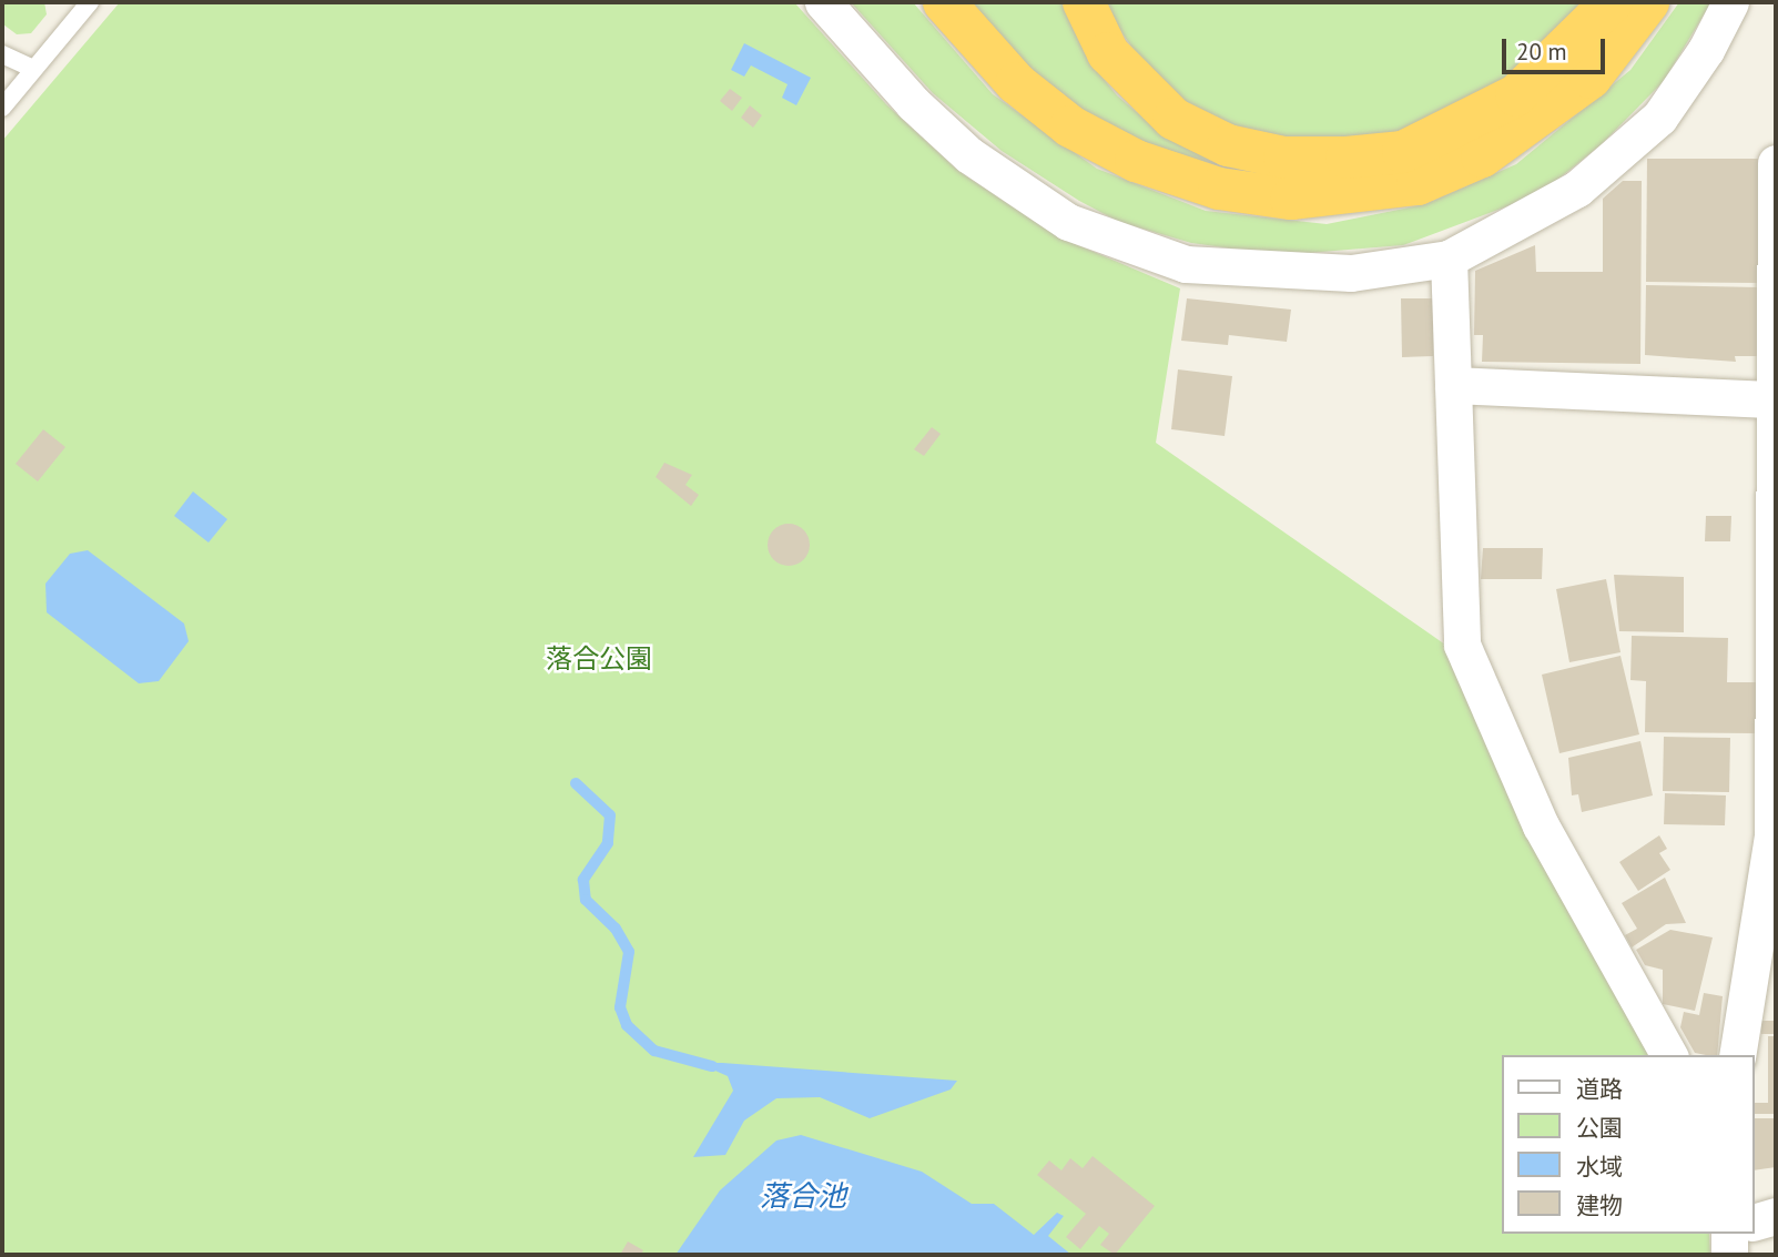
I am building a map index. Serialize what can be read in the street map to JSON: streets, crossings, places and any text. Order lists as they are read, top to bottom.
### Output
{
  "water": ["落合池"],
  "parks": ["落合公園"],
  "legend": [
    "道路",
    "公園",
    "水域",
    "建物"
  ],
  "scale_bar": "20 m"
}
